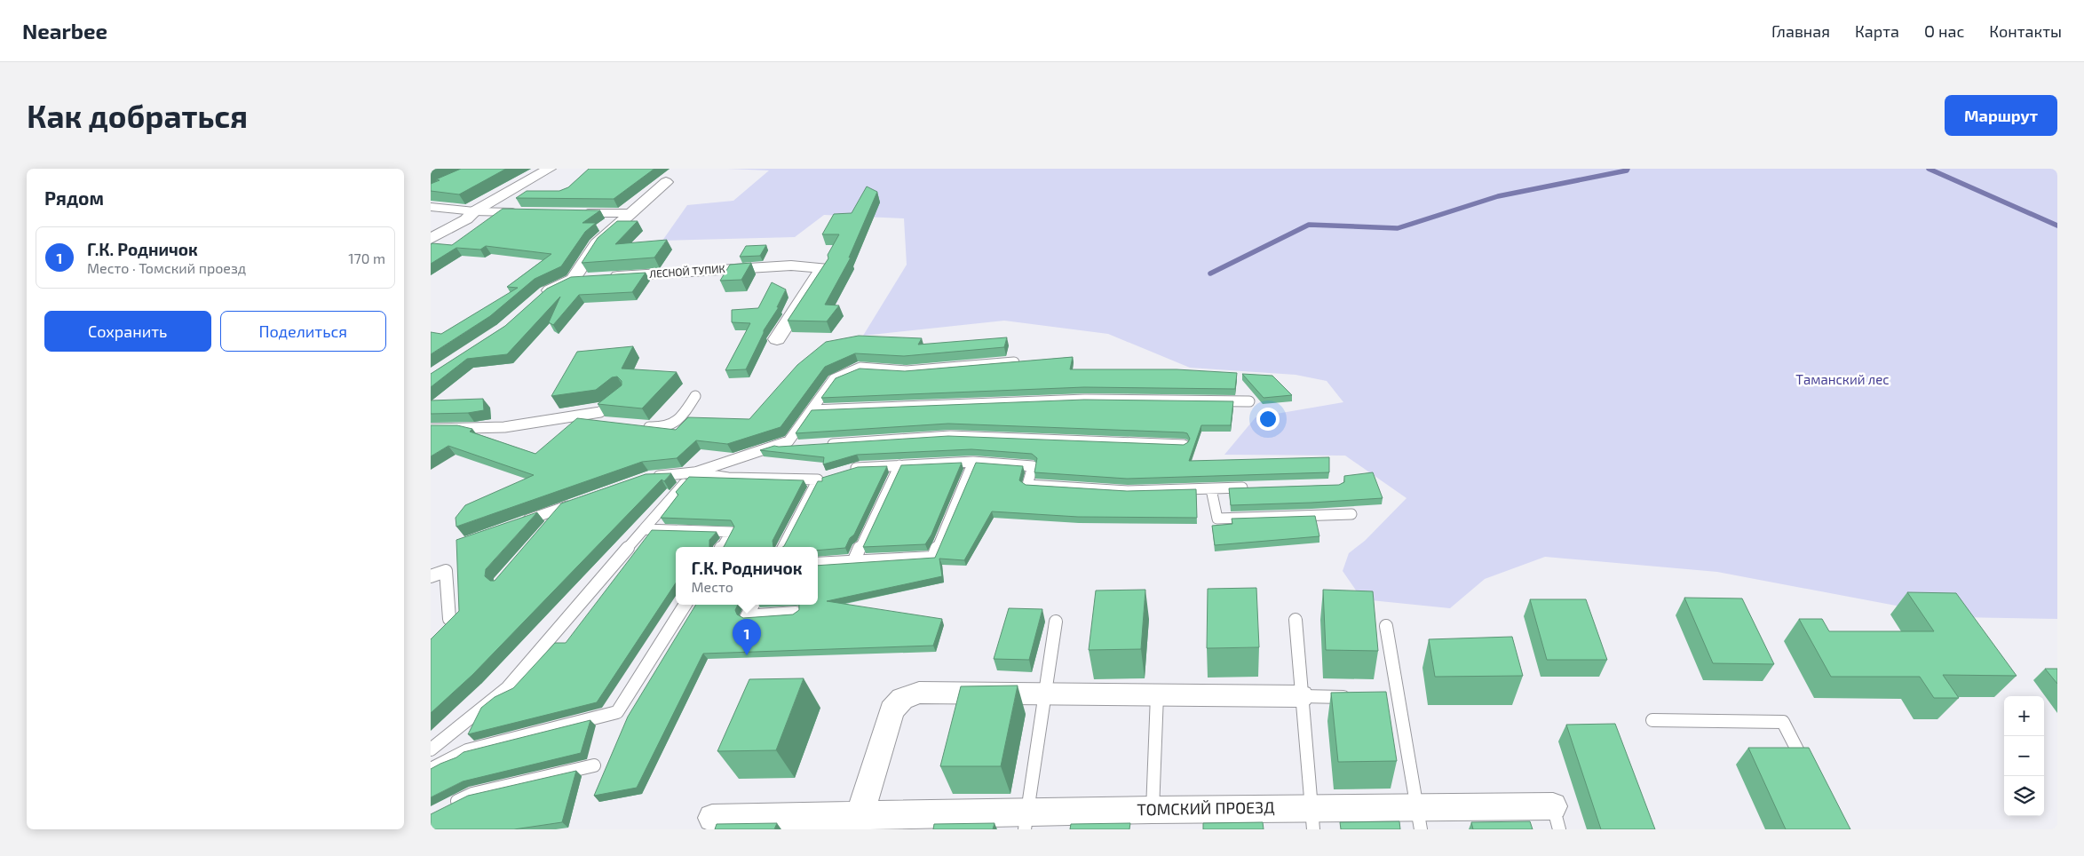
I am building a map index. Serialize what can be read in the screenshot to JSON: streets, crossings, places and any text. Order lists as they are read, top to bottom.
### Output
{
  "streets": {
    "street": ["ЛЕСНОЙ ТУПИК", "ТОМСКИЙ ПРОЕЗД"]
  },
  "parks": ["Таманский лес"],
  "page": {
    "header": "Nearbee",
    "nav": [
      "Главная",
      "Карта",
      "О нас",
      "Контакты"
    ],
    "buttons": [
      "Маршрут",
      ["Сохранить", "Поделиться"]
    ],
    "title": "Как добраться",
    "heading": "Рядом",
    "list": [
      {
        "mark": "1",
        "name": "Г.К. Родничок",
        "note": "Место · Томский проезд",
        "value": "170 m"
      }
    ],
    "popup": ["Г.К. Родничок", "Место"],
    "pins": "1",
    "map_buttons": ["+", "−"]
  }
}
